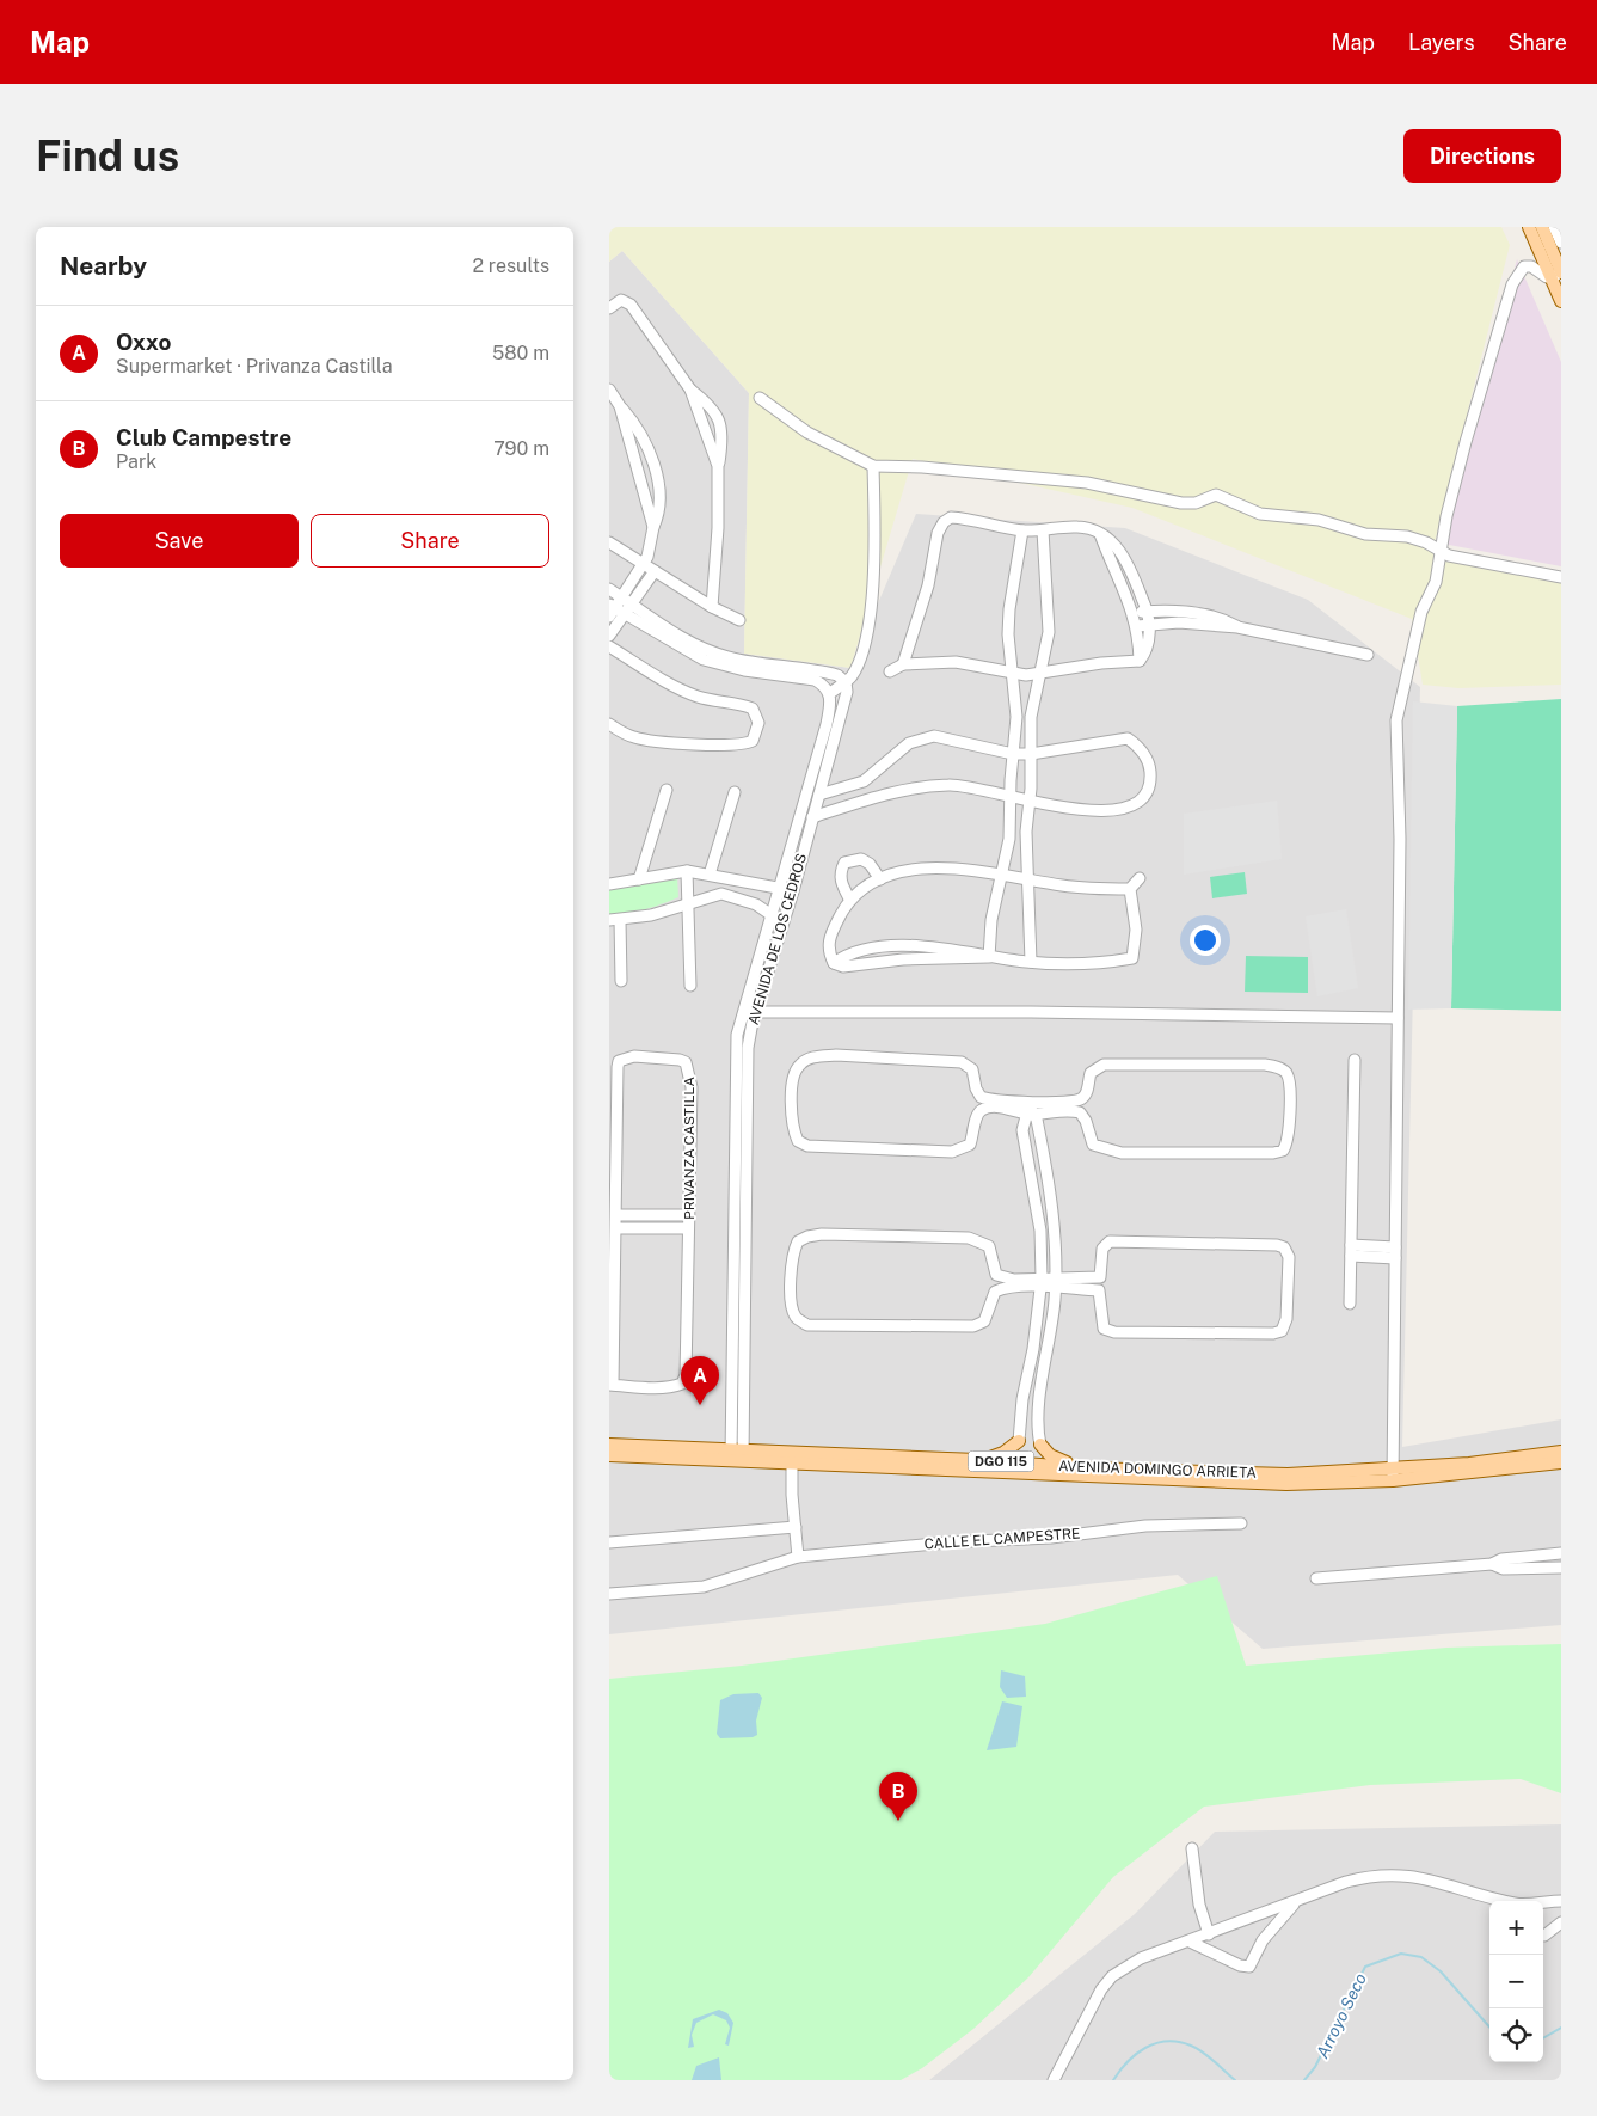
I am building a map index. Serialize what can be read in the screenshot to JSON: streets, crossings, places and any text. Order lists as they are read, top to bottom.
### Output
{
  "streets": {
    "main road": ["DGO 115", "AVENIDA DOMINGO ARRIETA"],
    "street": ["AVENIDA DE LOS CEDROS", "PRIVANZA CASTILLA", "CALLE EL CAMPESTRE"]
  },
  "crossings": [
    ["AVENIDA DE LOS CEDROS", "AVENIDA DOMINGO ARRIETA"]
  ],
  "water": ["Arroyo Seco"],
  "page": {
    "header": "Map",
    "nav": ["Map", "Layers", "Share"],
    "buttons": [
      "Directions",
      ["Save", "Share"]
    ],
    "title": "Find us",
    "heading": ["Nearby", "2 results"],
    "list": [
      {
        "mark": "A",
        "name": "Oxxo",
        "note": "Supermarket · Privanza Castilla",
        "value": "580 m"
      },
      {
        "mark": "B",
        "name": "Club Campestre",
        "note": "Park",
        "value": "790 m"
      }
    ],
    "pins": ["A", "B"],
    "map_buttons": ["+", "−"]
  }
}
